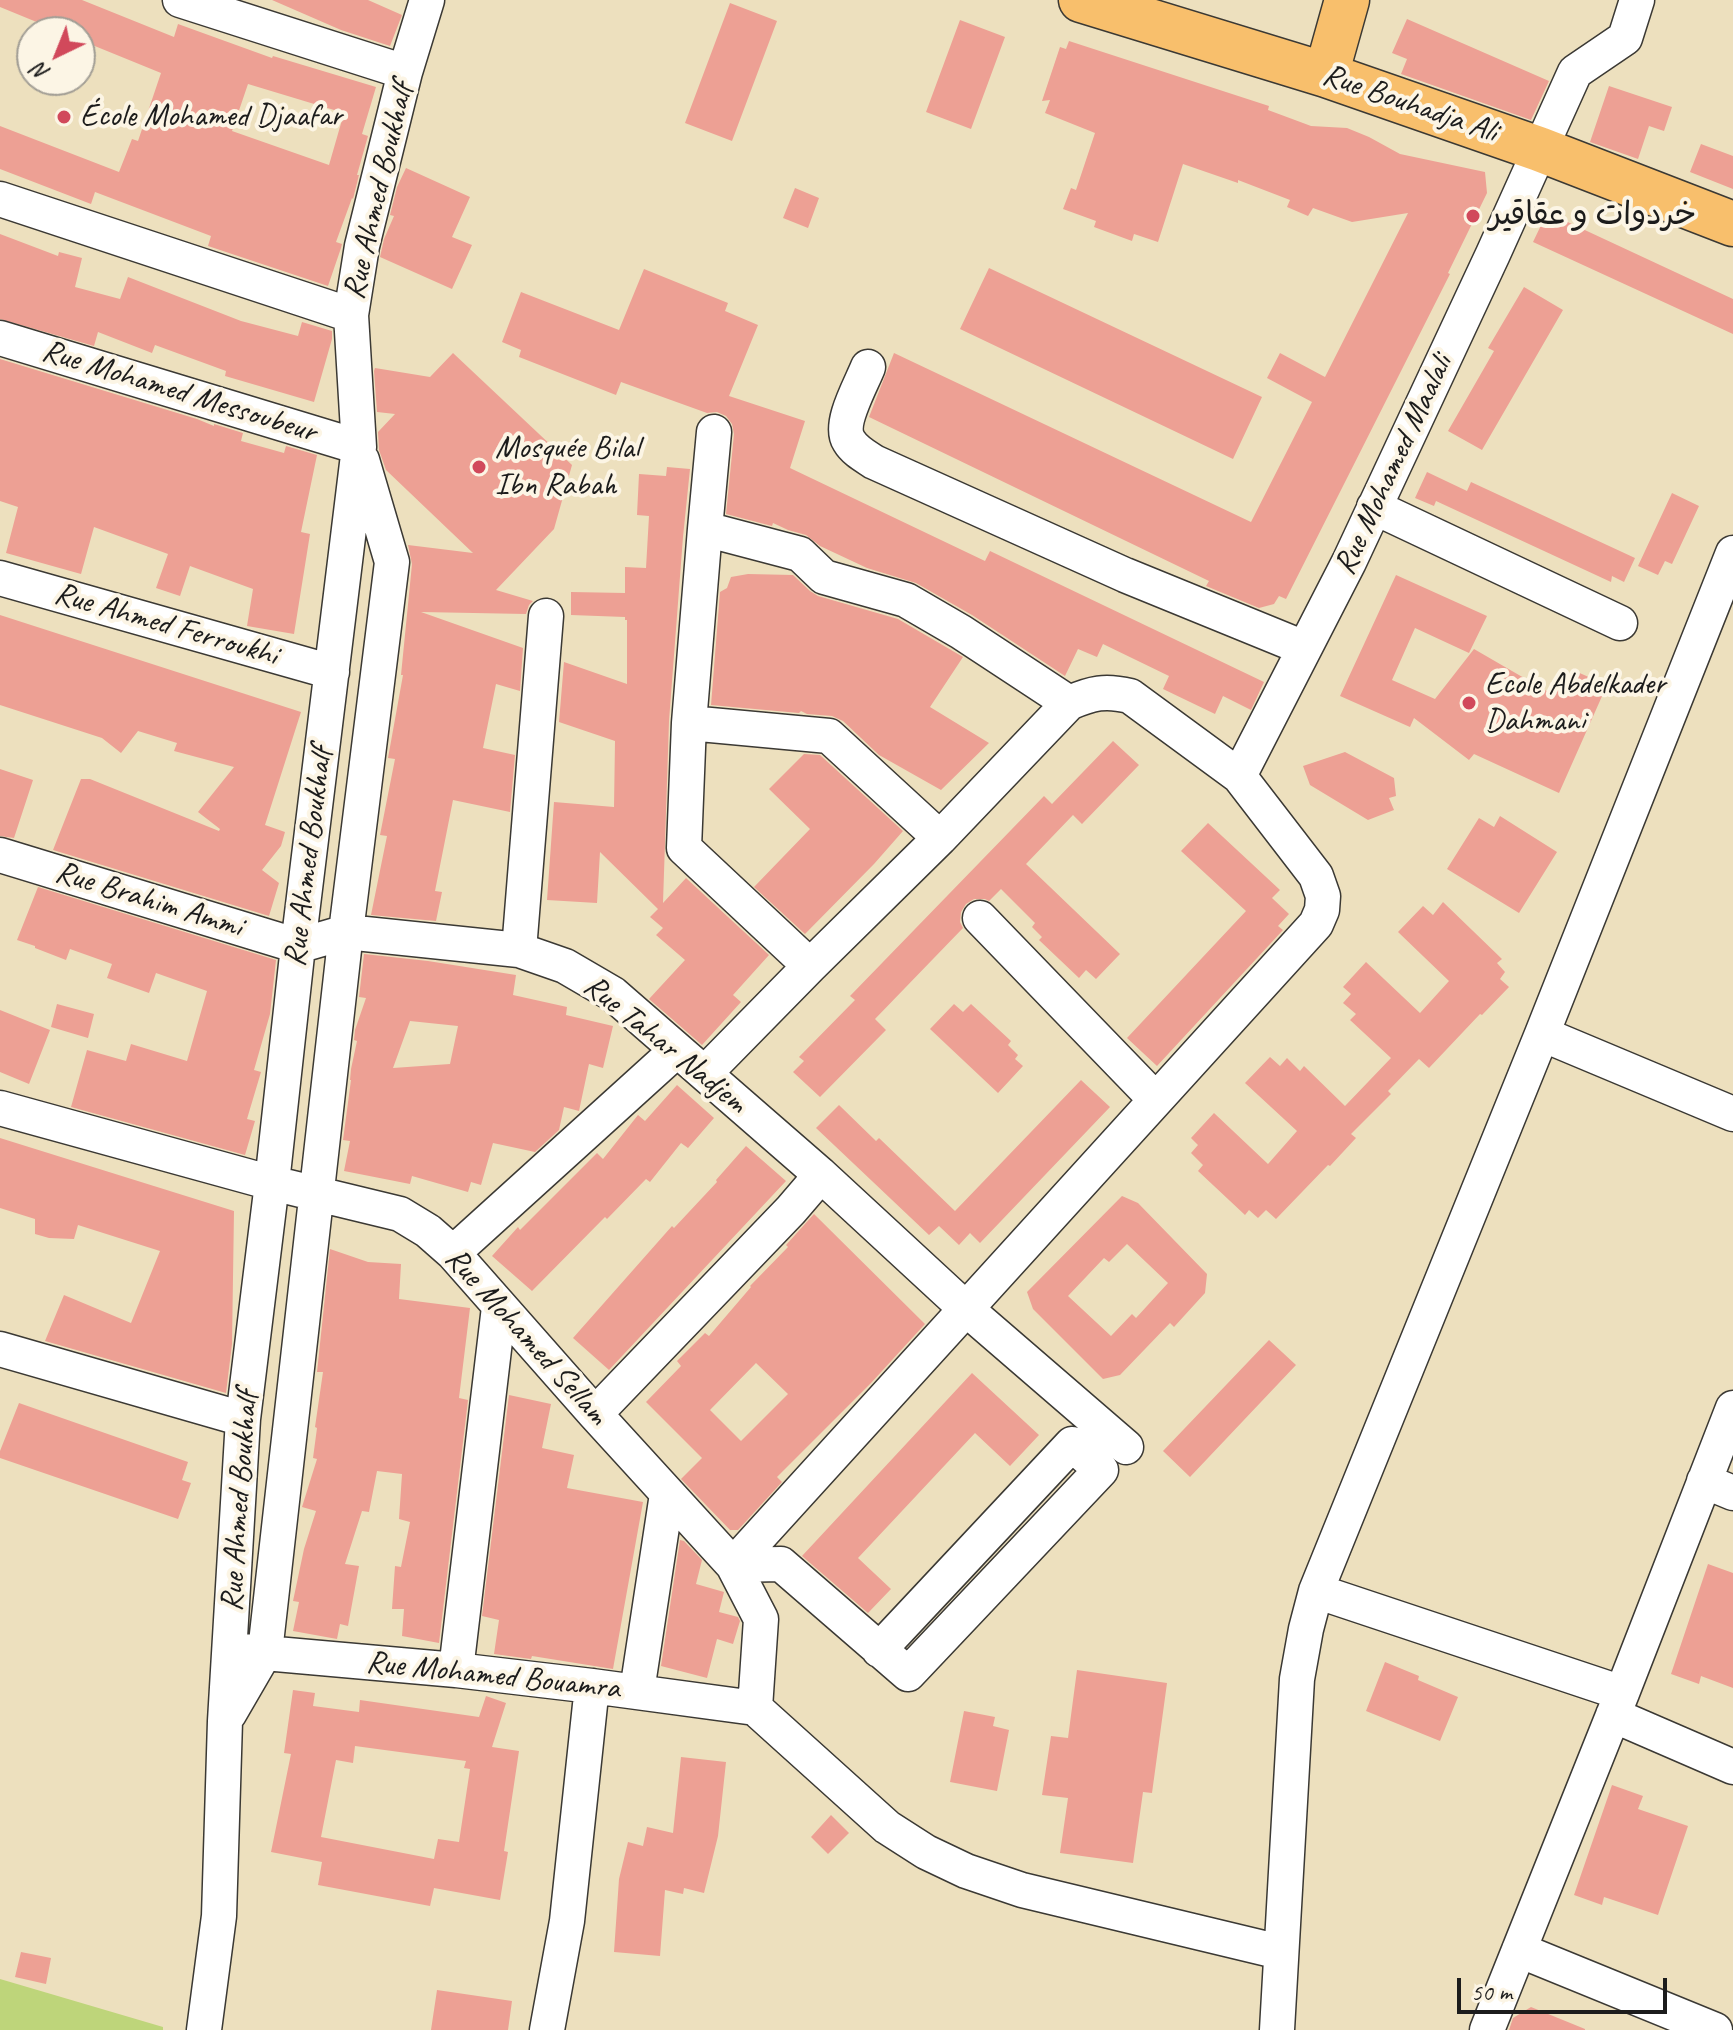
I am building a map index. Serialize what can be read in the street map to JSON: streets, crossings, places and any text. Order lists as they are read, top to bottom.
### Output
{
  "streets": {
    "main road": ["Rue Bouhadja Ali"],
    "street": [
      "Rue Ahmed Boukhalf",
      "Rue Mohamed Messoubeur",
      "Rue Mohamed Maalali",
      "Rue Ahmed Ferroukhi",
      "Rue Brahim Ammi",
      "Rue Tahar Nadjem",
      "Rue Mohamed Sellam",
      "Rue Mohamed Bouamra"
    ]
  },
  "crossings": [
    ["Rue Bouhadja Ali", "Rue Mohamed Maalali"],
    ["Rue Ahmed Boukhalf", "Rue Mohamed Messoubeur"],
    ["Rue Ahmed Boukhalf", "Rue Ahmed Ferroukhi"],
    ["Rue Ahmed Boukhalf", "Rue Brahim Ammi"],
    ["Rue Ahmed Boukhalf", "Rue Tahar Nadjem"],
    ["Rue Ahmed Boukhalf", "Rue Mohamed Sellam"],
    ["Rue Ahmed Boukhalf", "Rue Mohamed Bouamra"],
    ["Rue Brahim Ammi", "Rue Tahar Nadjem"],
    ["Rue Mohamed Sellam", "Rue Mohamed Bouamra"]
  ],
  "places": [
    "École Mohamed Djaafar",
    "خردوات و عقاقير",
    "Mosquée Bilal Ibn Rabah",
    "Ecole Abdelkader Dahmani"
  ],
  "scale_bar": "50 m",
  "north": "bottom left"
}
